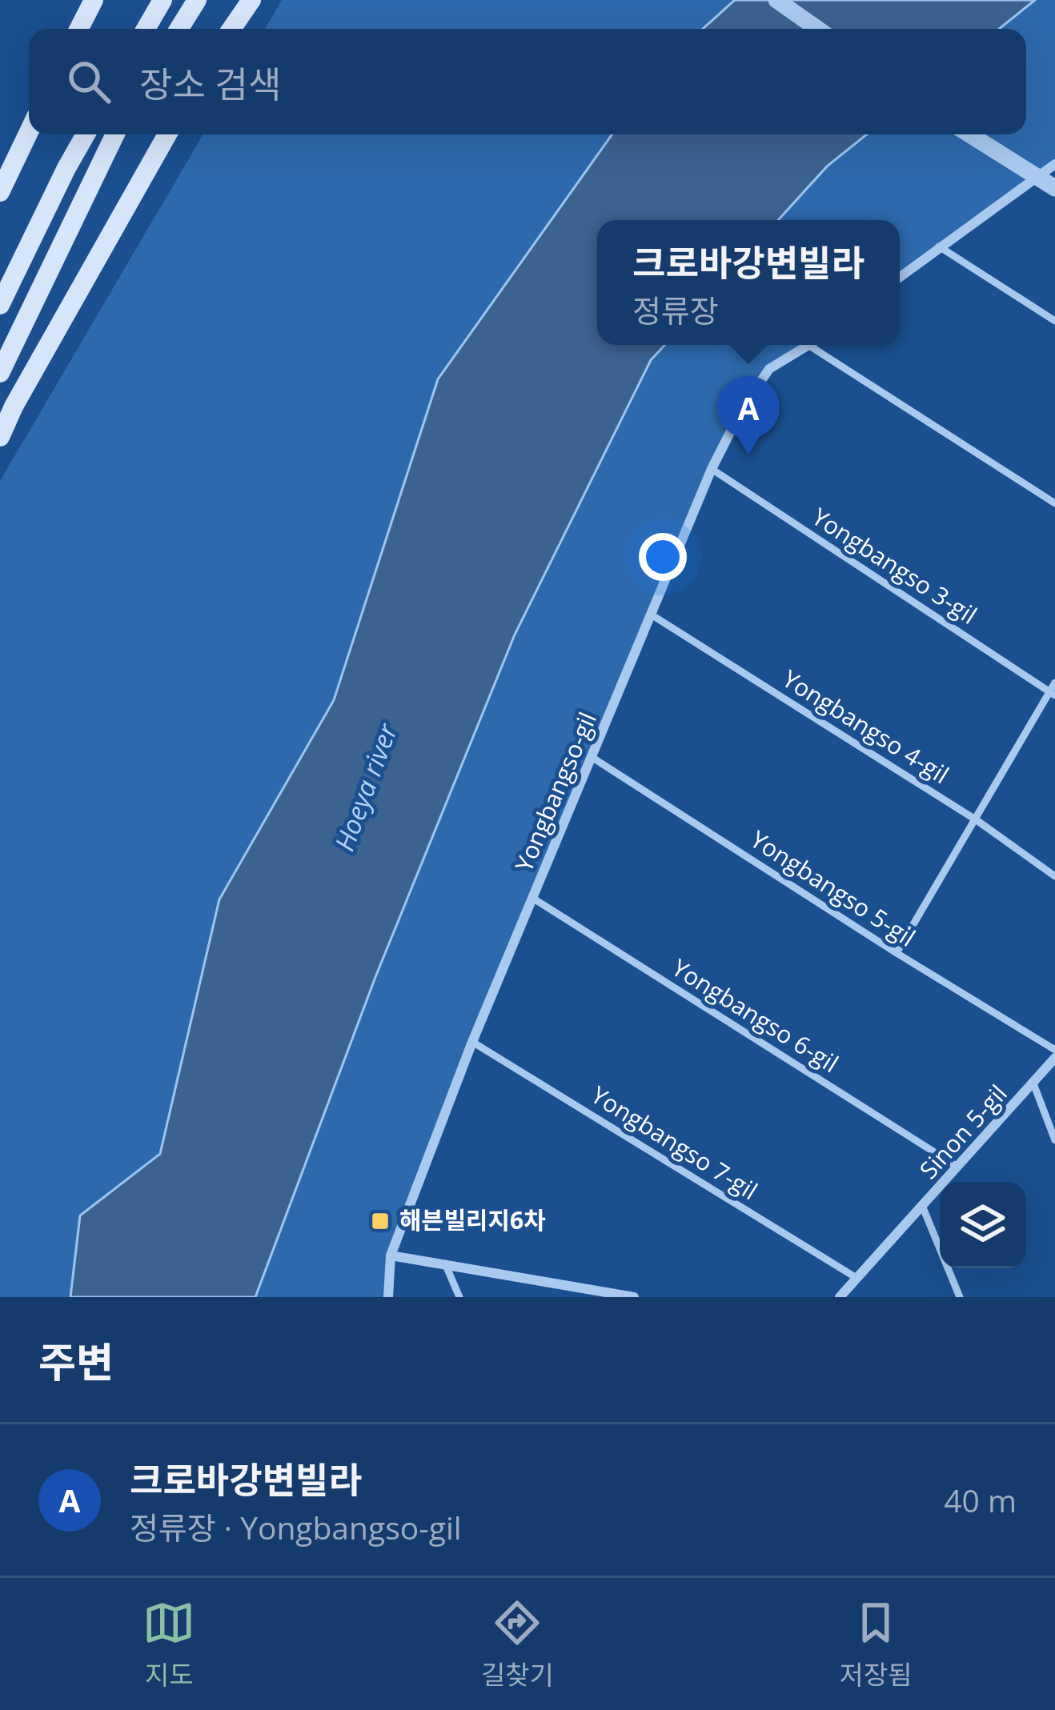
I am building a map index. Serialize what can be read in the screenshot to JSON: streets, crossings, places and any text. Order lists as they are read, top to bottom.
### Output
{
  "streets": {
    "street": ["Yongbangso-gil", "Sinon 5-gil"],
    "lane": [
      "Yongbangso 3-gil",
      "Yongbangso 4-gil",
      "Yongbangso 5-gil",
      "Yongbangso 6-gil",
      "Yongbangso 7-gil"
    ]
  },
  "crossings": [
    ["Yongbangso 3-gil", "Yongbangso-gil"],
    ["Yongbangso 4-gil", "Yongbangso-gil"],
    ["Yongbangso-gil", "Yongbangso 5-gil"],
    ["Yongbangso-gil", "Yongbangso 6-gil"],
    ["Yongbangso-gil", "Yongbangso 7-gil"],
    ["Yongbangso 6-gil", "Sinon 5-gil"],
    ["Sinon 5-gil", "Yongbangso 7-gil"]
  ],
  "water": ["Hoeya river"],
  "places": {
    "transit": ["해븐빌리지6차"]
  },
  "page": {
    "search": "장소 검색",
    "popup": ["크로바강변빌라", "정류장"],
    "pins": "A",
    "heading": "주변",
    "list": [
      {
        "mark": "A",
        "name": "크로바강변빌라",
        "note": "정류장 · Yongbangso-gil",
        "value": "40 m"
      }
    ],
    "nav": ["지도", "길찾기", "저장됨"]
  }
}
